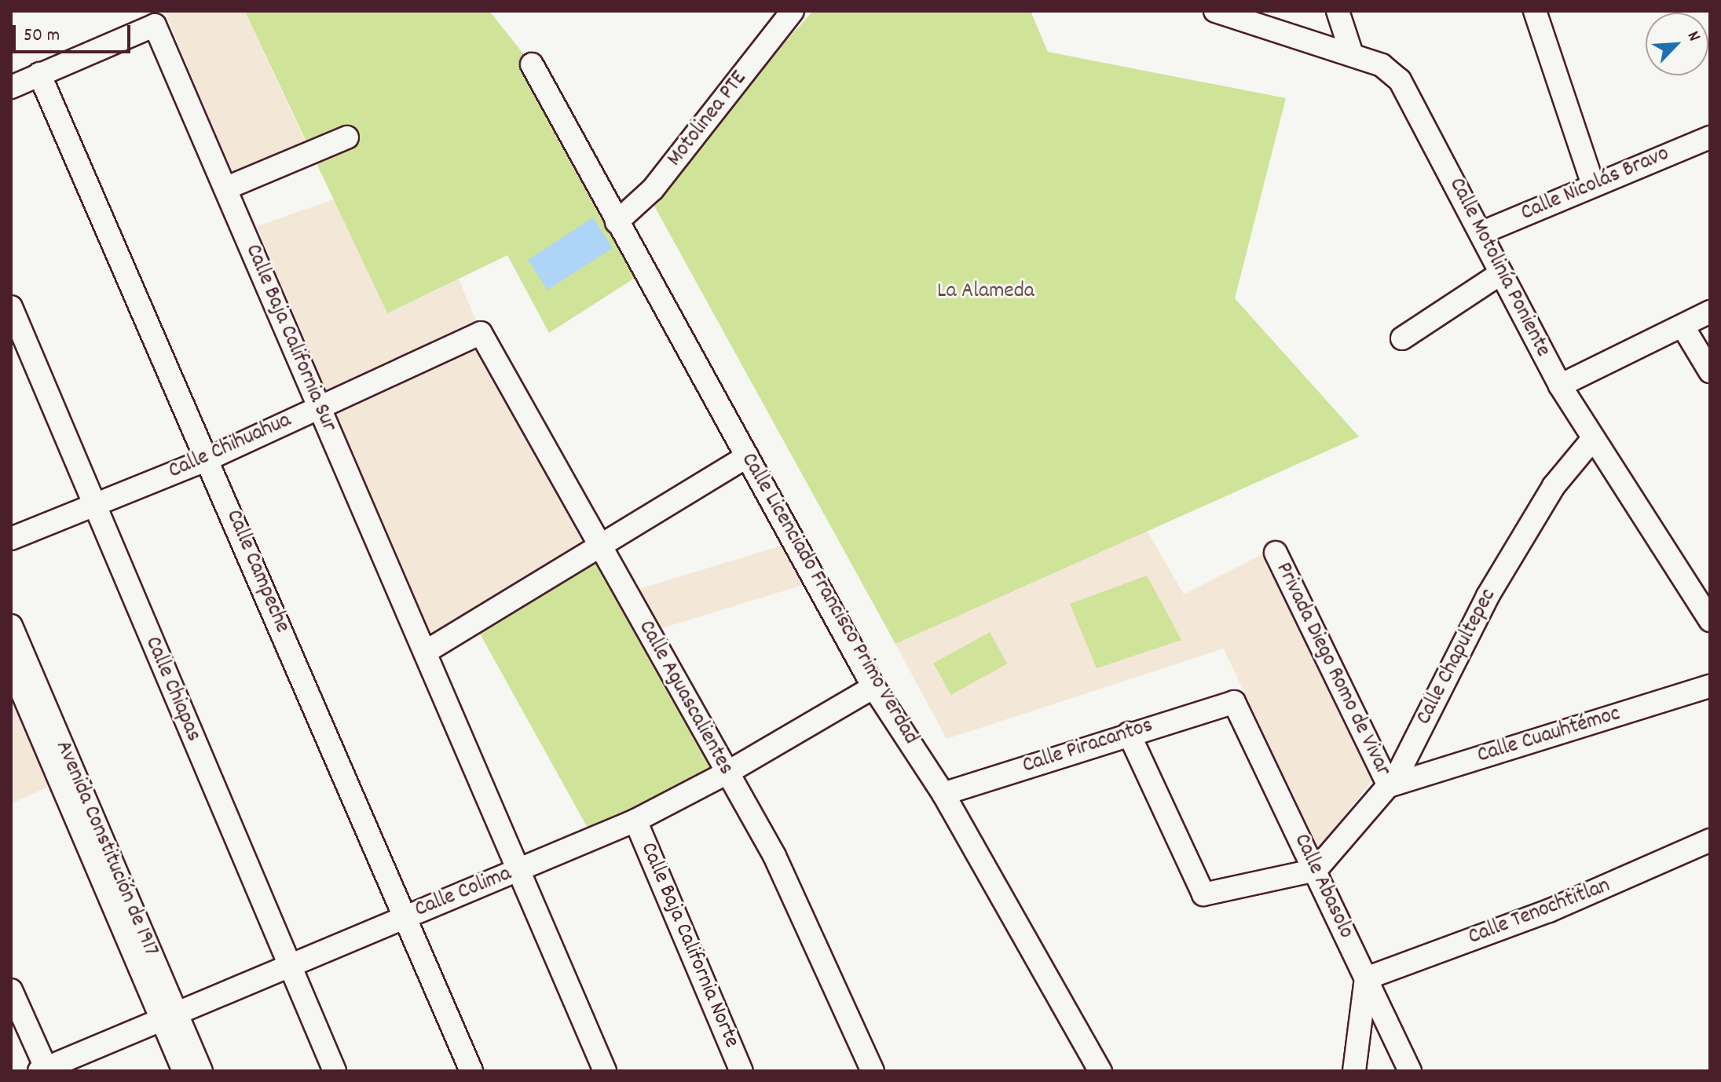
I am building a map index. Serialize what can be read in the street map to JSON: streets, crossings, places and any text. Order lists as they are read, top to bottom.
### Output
{
  "streets": {
    "street": [
      "Motolinea PTE",
      "Calle Nicolás Bravo",
      "Calle Motolinía Poniente",
      "Calle Baja California Sur",
      "Calle Chihuahua",
      "Calle Campeche",
      "Calle Licenciado Francisco Primo Verdad",
      "Calle Chapultepec",
      "Privada Diego Romo de Vivar",
      "Calle Chiapas",
      "Calle Aguascalientes",
      "Calle Cuauhtémoc",
      "Calle Piracantos",
      "Avenida Constitución de 1917",
      "Calle Abasolo",
      "Calle Colima",
      "Calle Tenochtitlan",
      "Calle Baja California Norte"
    ]
  },
  "crossings": [
    ["Motolinea PTE", "Calle Licenciado Francisco Primo Verdad"],
    ["Calle Nicolás Bravo", "Calle Motolinía Poniente"],
    ["Calle Motolinía Poniente", "Calle Chapultepec"],
    ["Calle Baja California Sur", "Calle Chihuahua"],
    ["Calle Baja California Sur", "Calle Campeche"],
    ["Calle Baja California Sur", "Calle Colima"],
    ["Calle Chihuahua", "Calle Campeche"],
    ["Calle Chihuahua", "Calle Chiapas"],
    ["Calle Chihuahua", "Calle Aguascalientes"],
    ["Calle Campeche", "Calle Colima"],
    ["Calle Licenciado Francisco Primo Verdad", "Calle Piracantos"],
    ["Calle Licenciado Francisco Primo Verdad", "Calle Colima"],
    ["Calle Chapultepec", "Privada Diego Romo de Vivar"],
    ["Calle Chapultepec", "Calle Cuauhtémoc"],
    ["Calle Chapultepec", "Calle Abasolo"],
    ["Privada Diego Romo de Vivar", "Calle Cuauhtémoc"],
    ["Calle Chiapas", "Calle Colima"],
    ["Calle Aguascalientes", "Calle Colima"],
    ["Calle Piracantos", "Calle Abasolo"],
    ["Avenida Constitución de 1917", "Calle Colima"],
    ["Calle Abasolo", "Calle Tenochtitlan"],
    ["Calle Colima", "Calle Baja California Norte"]
  ],
  "parks": ["La Alameda"],
  "scale_bar": "50 m",
  "north": "top right"
}
